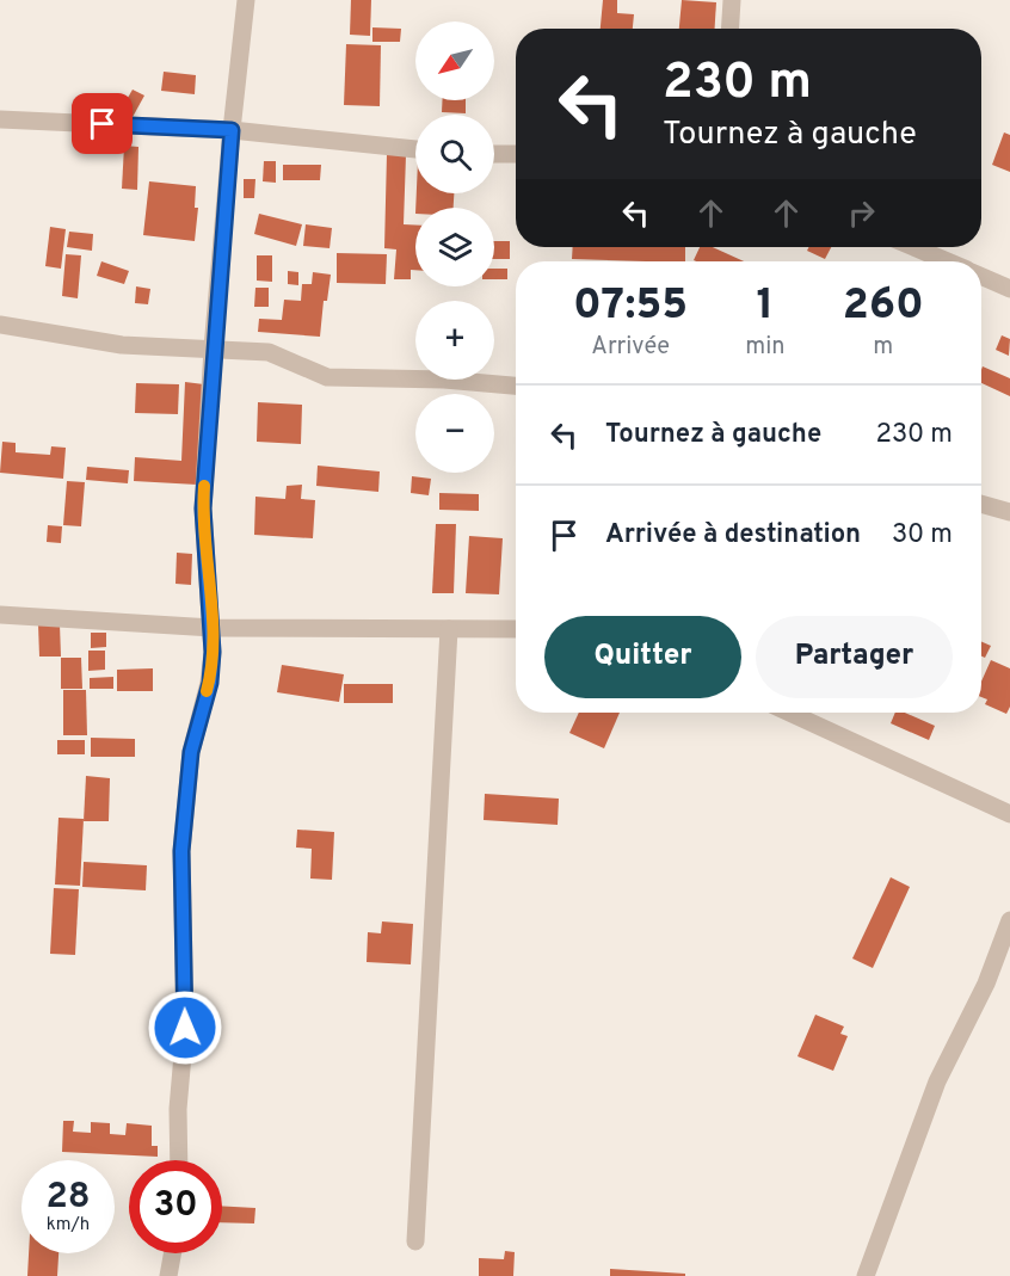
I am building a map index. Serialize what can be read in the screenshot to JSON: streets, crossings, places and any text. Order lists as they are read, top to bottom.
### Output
{
  "north": "bottom left",
  "page": {
    "map_buttons": ["+", "−"],
    "turn": ["230 m", "Tournez à gauche"],
    "eta": [
      "07:55",
      "Arrivée",
      "1",
      "min",
      "260",
      "m"
    ],
    "list": [
      {
        "name": "Tournez à gauche",
        "value": "230 m"
      },
      {
        "name": "Arrivée à destination",
        "value": "30 m"
      }
    ],
    "buttons": ["Quitter", "Partager"],
    "speed": "28 km/h",
    "limit": "30"
  }
}
